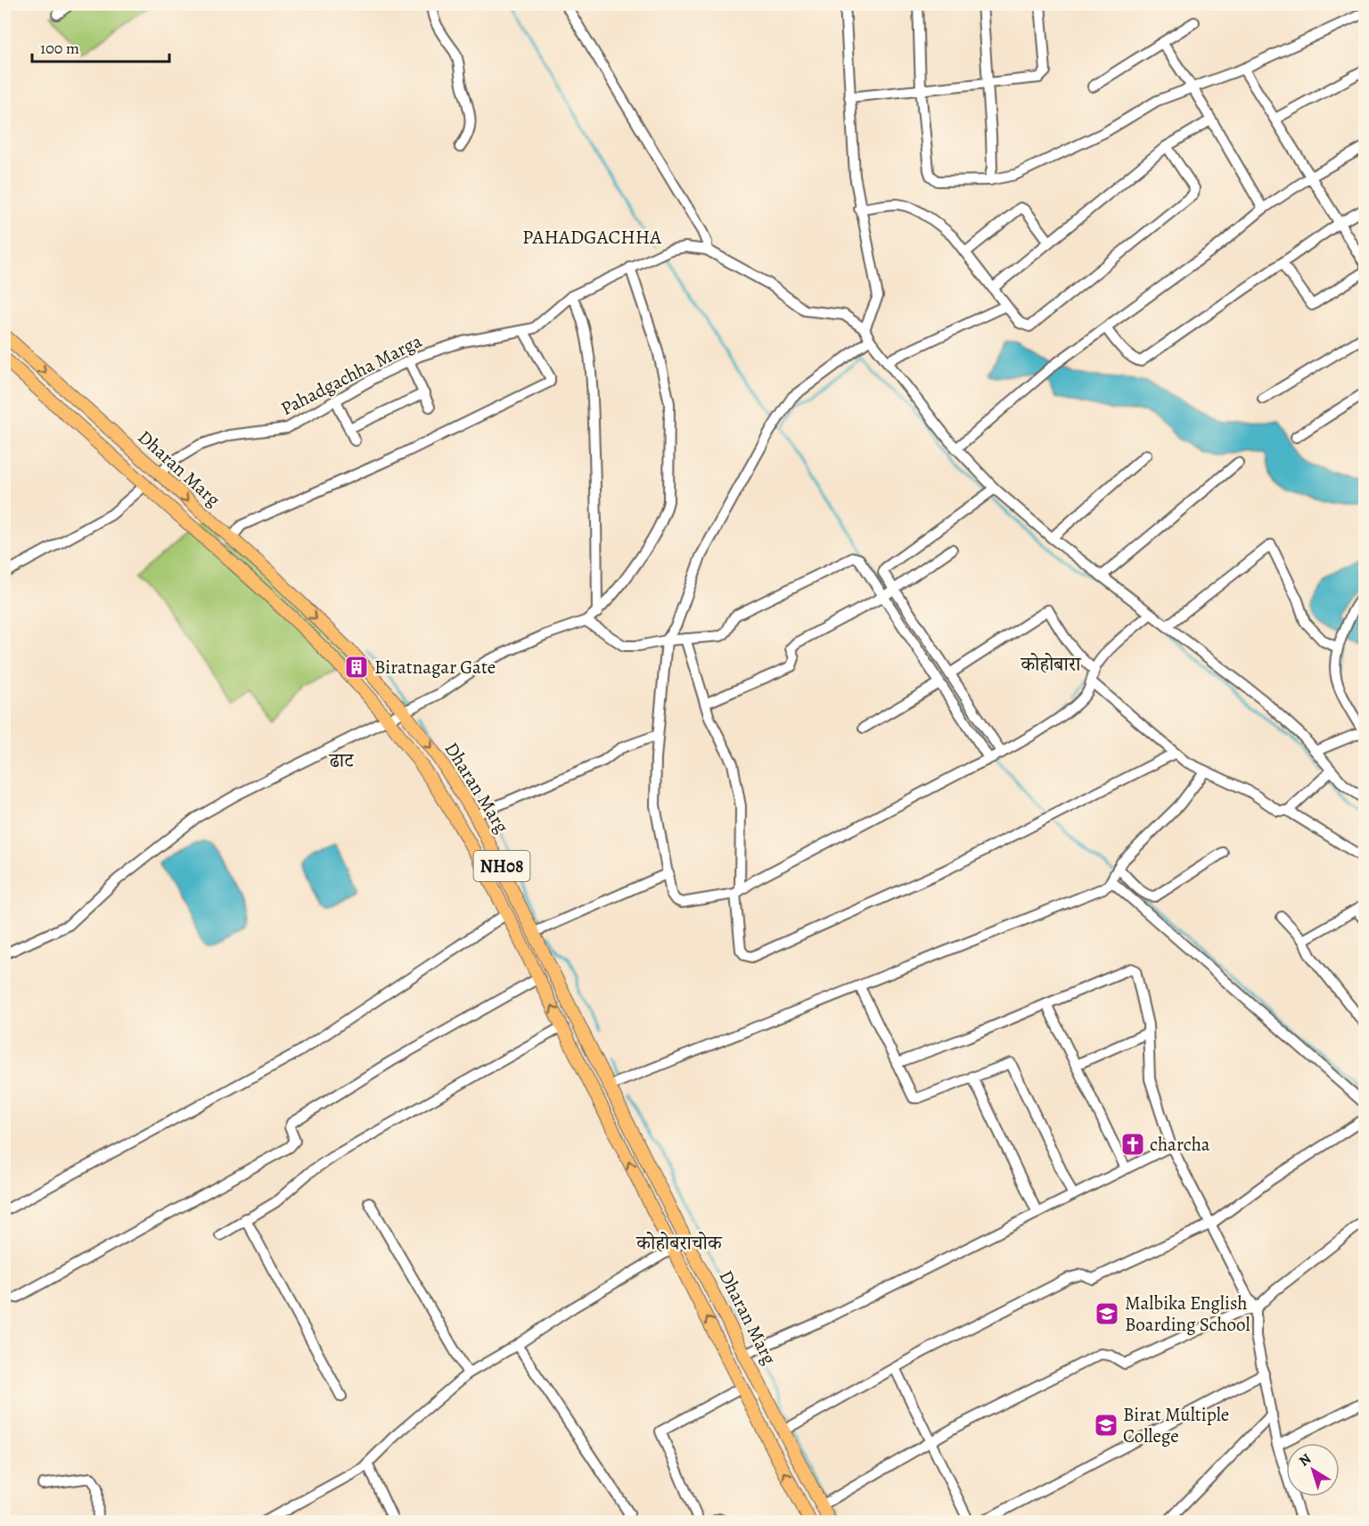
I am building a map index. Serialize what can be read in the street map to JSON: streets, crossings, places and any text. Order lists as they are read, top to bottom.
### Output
{
  "streets": {
    "main road": ["Dharan Marg", "NH08"],
    "street": ["Pahadgachha Marga"]
  },
  "crossings": [
    ["Pahadgachha Marga", "Dharan Marg"]
  ],
  "districts": [
    "PAHADGACHHA",
    "कोहोबारा",
    "ढाट",
    "कोहोबराचोक"
  ],
  "places": {
    "building": ["Biratnagar Gate"],
    "church": ["charcha"],
    "school or university": ["Malbika English Boarding School", "Birat Multiple College"]
  },
  "scale_bar": "100 m",
  "north": "top left"
}
